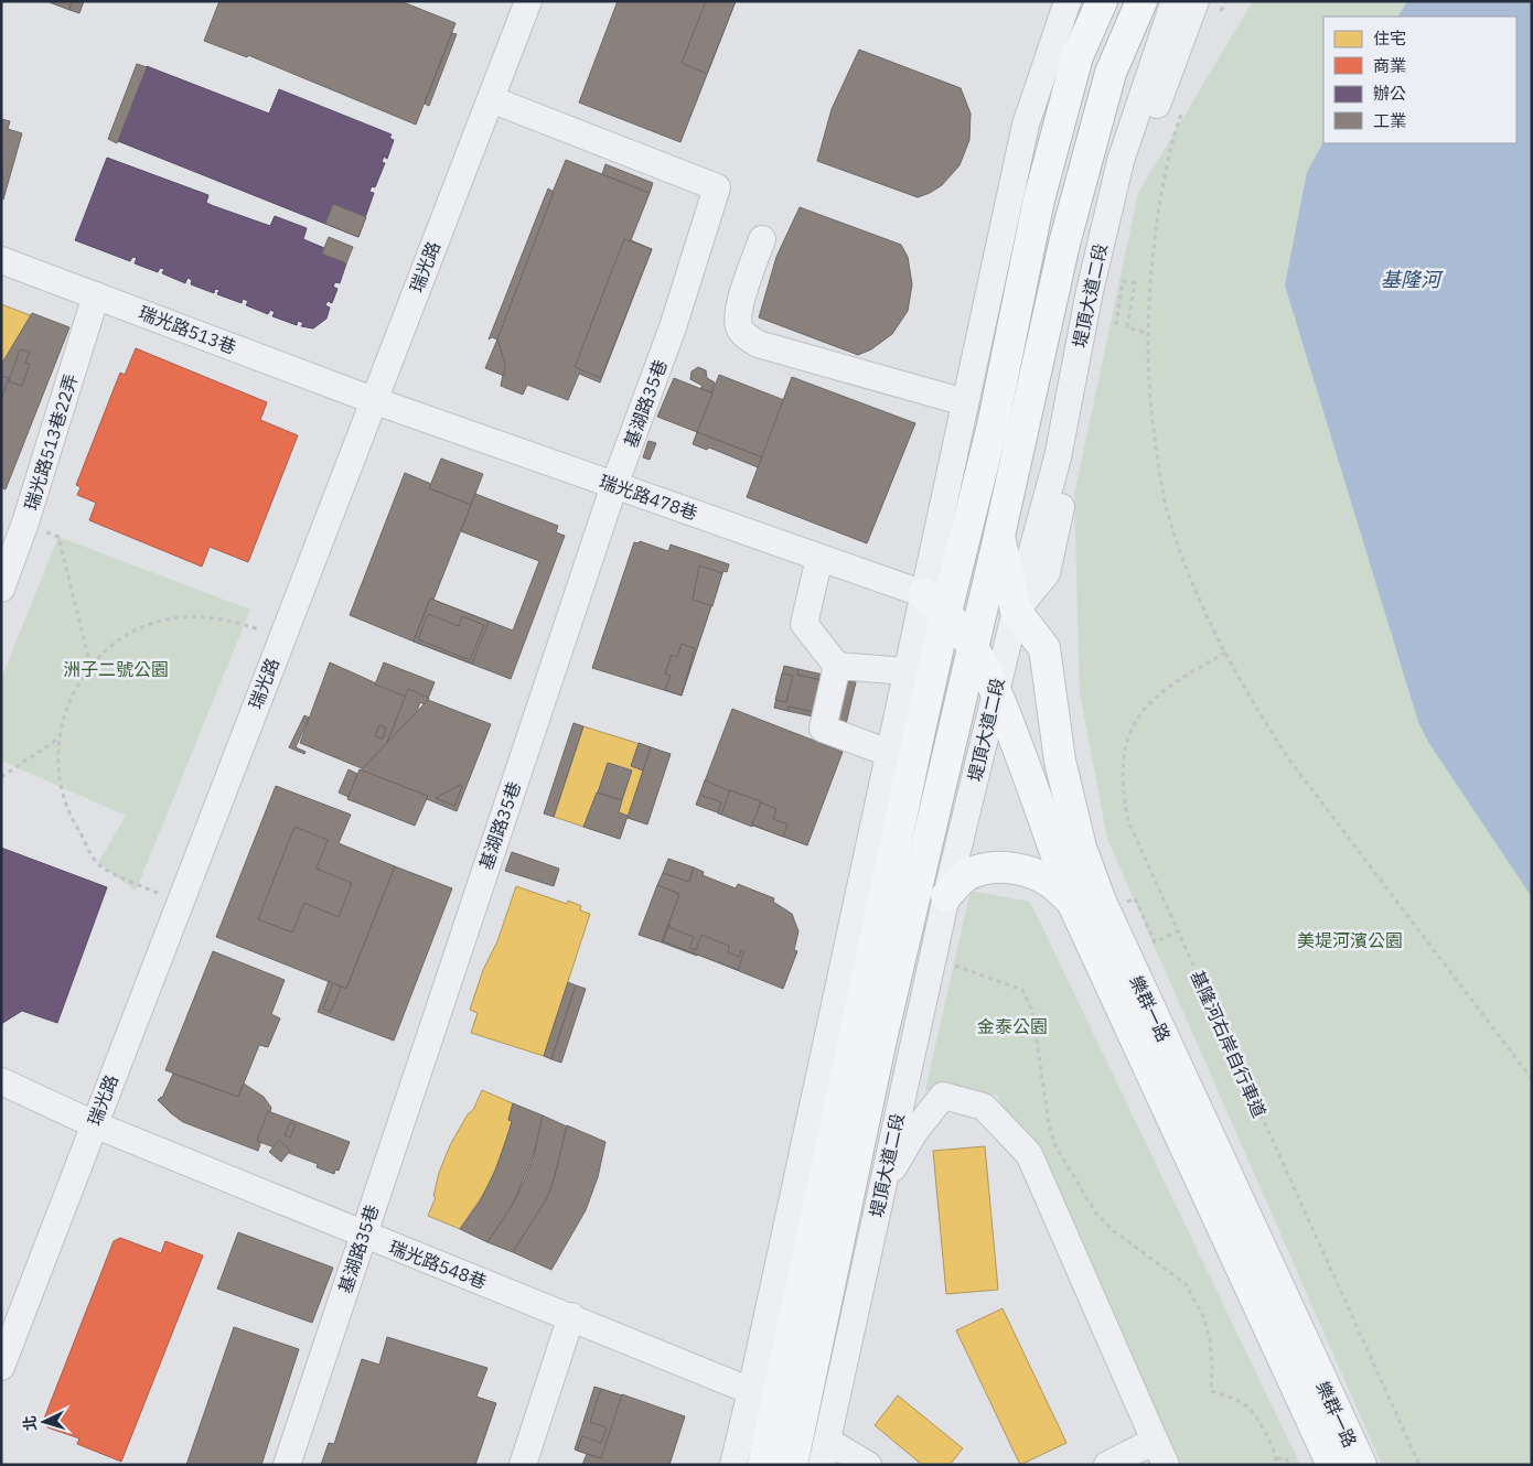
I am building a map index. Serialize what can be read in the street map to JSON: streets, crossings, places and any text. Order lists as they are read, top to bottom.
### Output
{
  "streets": {
    "main road": ["堤頂大道二段", "樂群一路"],
    "street": [
      "瑞光路",
      "瑞光路513巷",
      "基湖路35巷",
      "瑞光路513巷22弄",
      "瑞光路478巷",
      "瑞光路548巷"
    ],
    "path": ["基隆河右岸自行車道"]
  },
  "crossings": [
    ["瑞光路", "瑞光路513巷"],
    ["瑞光路", "基湖路35巷"],
    ["瑞光路", "瑞光路478巷"],
    ["瑞光路", "瑞光路548巷"],
    ["堤頂大道二段", "樂群一路"],
    ["瑞光路513巷", "瑞光路513巷22弄"],
    ["瑞光路513巷", "瑞光路478巷"],
    ["基湖路35巷", "瑞光路478巷"],
    ["基湖路35巷", "瑞光路548巷"],
    ["瑞光路478巷", "樂群一路"]
  ],
  "water": ["基隆河"],
  "parks": ["洲子二號公園", "美堤河濱公園", "金泰公園"],
  "legend": [
    "住宅",
    "商業",
    "辦公",
    "工業"
  ],
  "north": "left"
}
